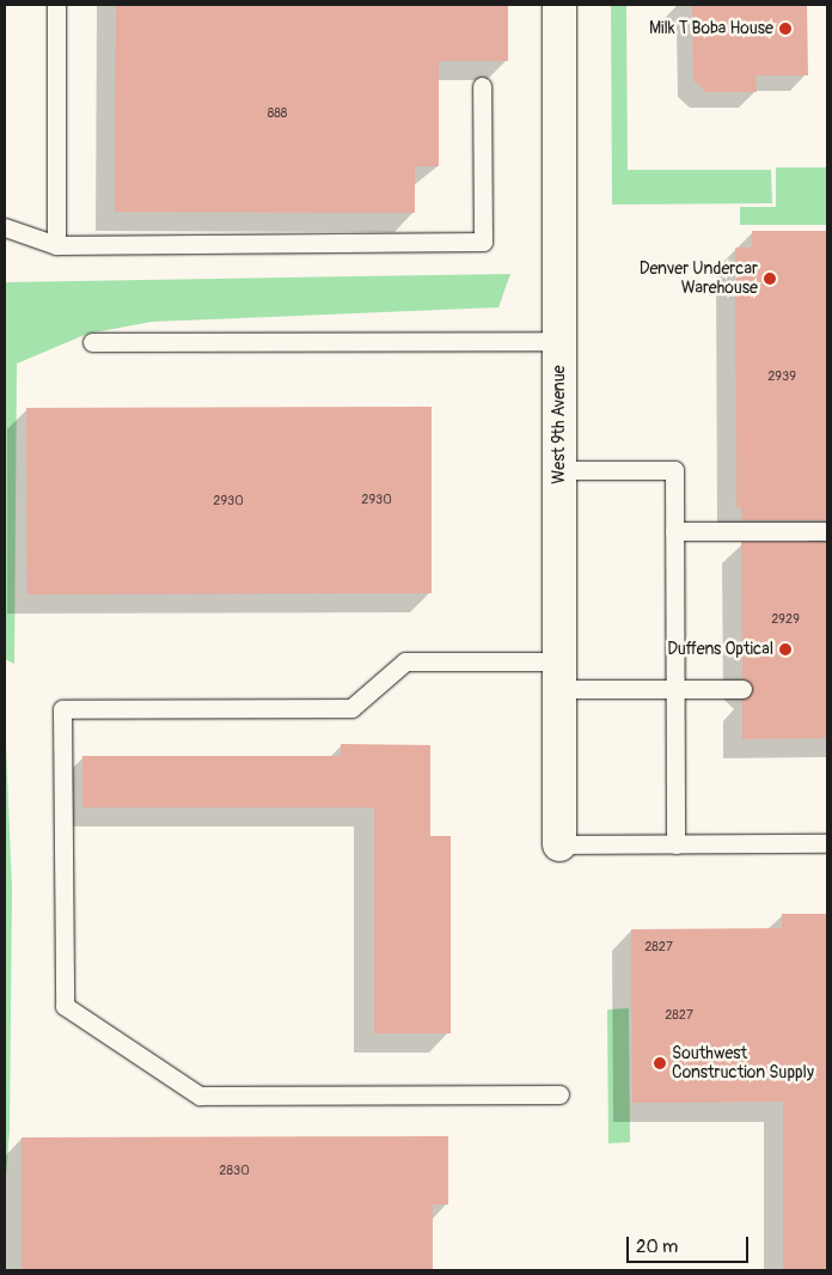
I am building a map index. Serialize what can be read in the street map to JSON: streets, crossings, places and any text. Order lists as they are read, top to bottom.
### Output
{
  "streets": {
    "street": ["West 9th Avenue"]
  },
  "places": [
    "Milk T Boba House",
    "Denver Undercar Warehouse",
    "Duffens Optical",
    "Southwest Construction Supply"
  ],
  "house_numbers": [
    "888",
    "2939",
    "2930",
    "2930",
    "2929",
    "2827",
    "2827",
    "2830"
  ],
  "scale_bar": "20 m"
}
